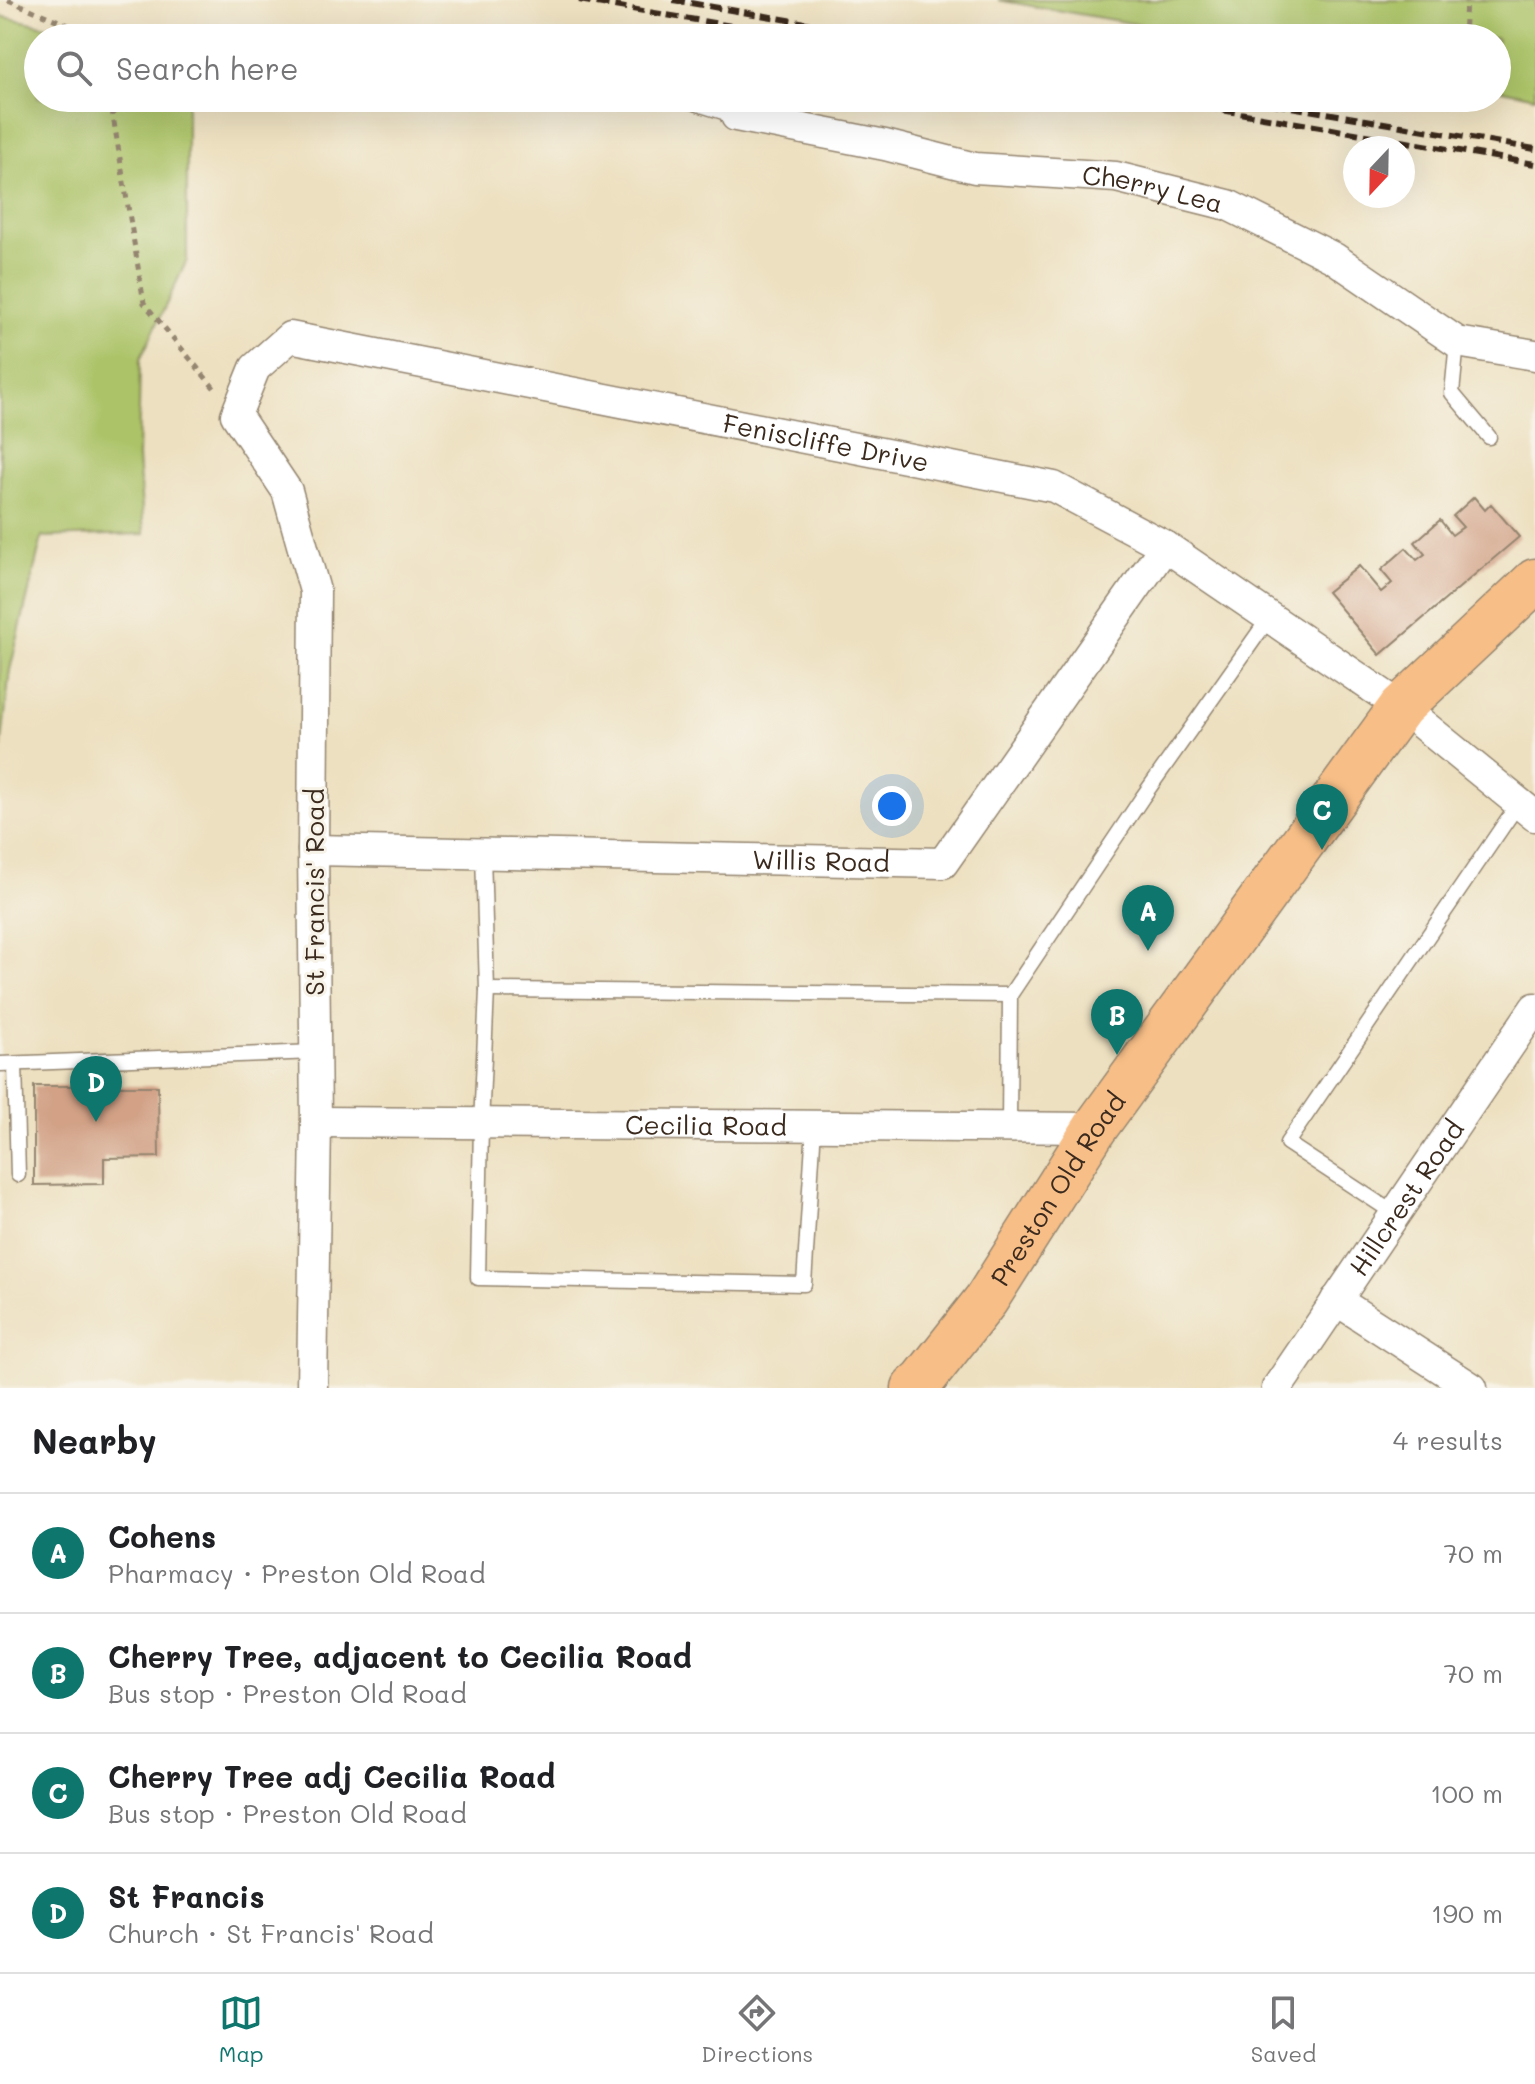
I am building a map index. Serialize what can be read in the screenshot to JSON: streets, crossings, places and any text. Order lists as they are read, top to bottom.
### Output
{
  "streets": {
    "main road": ["Preston Old Road"],
    "street": [
      "Cherry Lea",
      "Feniscliffe Drive",
      "Willis Road",
      "St Francis' Road",
      "Cecilia Road",
      "Hillcrest Road"
    ]
  },
  "crossings": [
    ["Feniscliffe Drive", "Willis Road"],
    ["Feniscliffe Drive", "St Francis' Road"],
    ["Feniscliffe Drive", "Preston Old Road"],
    ["Willis Road", "St Francis' Road"],
    ["St Francis' Road", "Cecilia Road"],
    ["Cecilia Road", "Preston Old Road"]
  ],
  "north": "bottom",
  "page": {
    "search": "Search here",
    "pins": [
      "C",
      "A",
      "B",
      "D"
    ],
    "heading": ["Nearby", "4 results"],
    "list": [
      {
        "mark": "A",
        "name": "Cohens",
        "note": "Pharmacy · Preston Old Road",
        "value": "70 m"
      },
      {
        "mark": "B",
        "name": "Cherry Tree, adjacent to Cecilia Road",
        "note": "Bus stop · Preston Old Road",
        "value": "70 m"
      },
      {
        "mark": "C",
        "name": "Cherry Tree adj Cecilia Road",
        "note": "Bus stop · Preston Old Road",
        "value": "100 m"
      },
      {
        "mark": "D",
        "name": "St Francis",
        "note": "Church · St Francis' Road",
        "value": "190 m"
      }
    ],
    "nav": ["Map", "Directions", "Saved"]
  }
}
